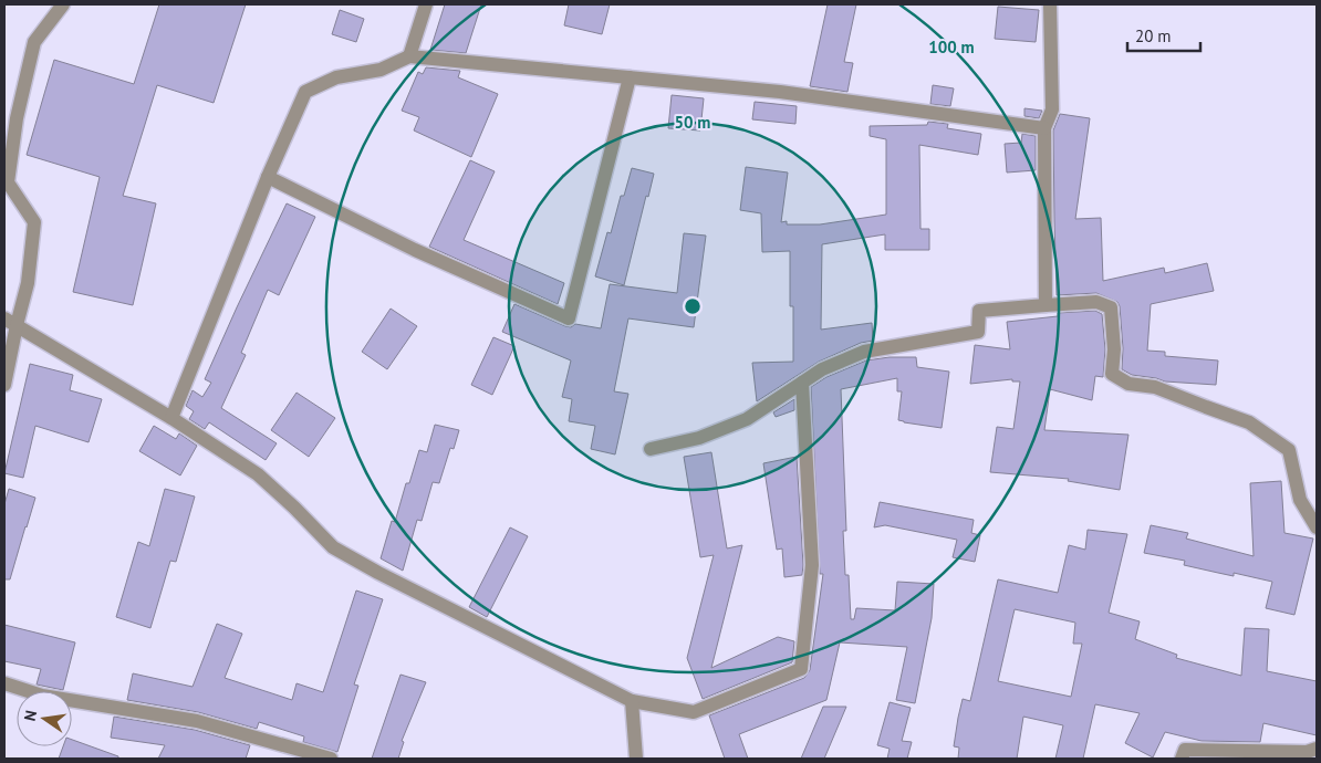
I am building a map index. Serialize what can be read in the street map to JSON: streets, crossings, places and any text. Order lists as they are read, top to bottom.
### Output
{
  "scale_bar": "20 m",
  "north": "left",
  "rings": ["100 m", "50 m"]
}
